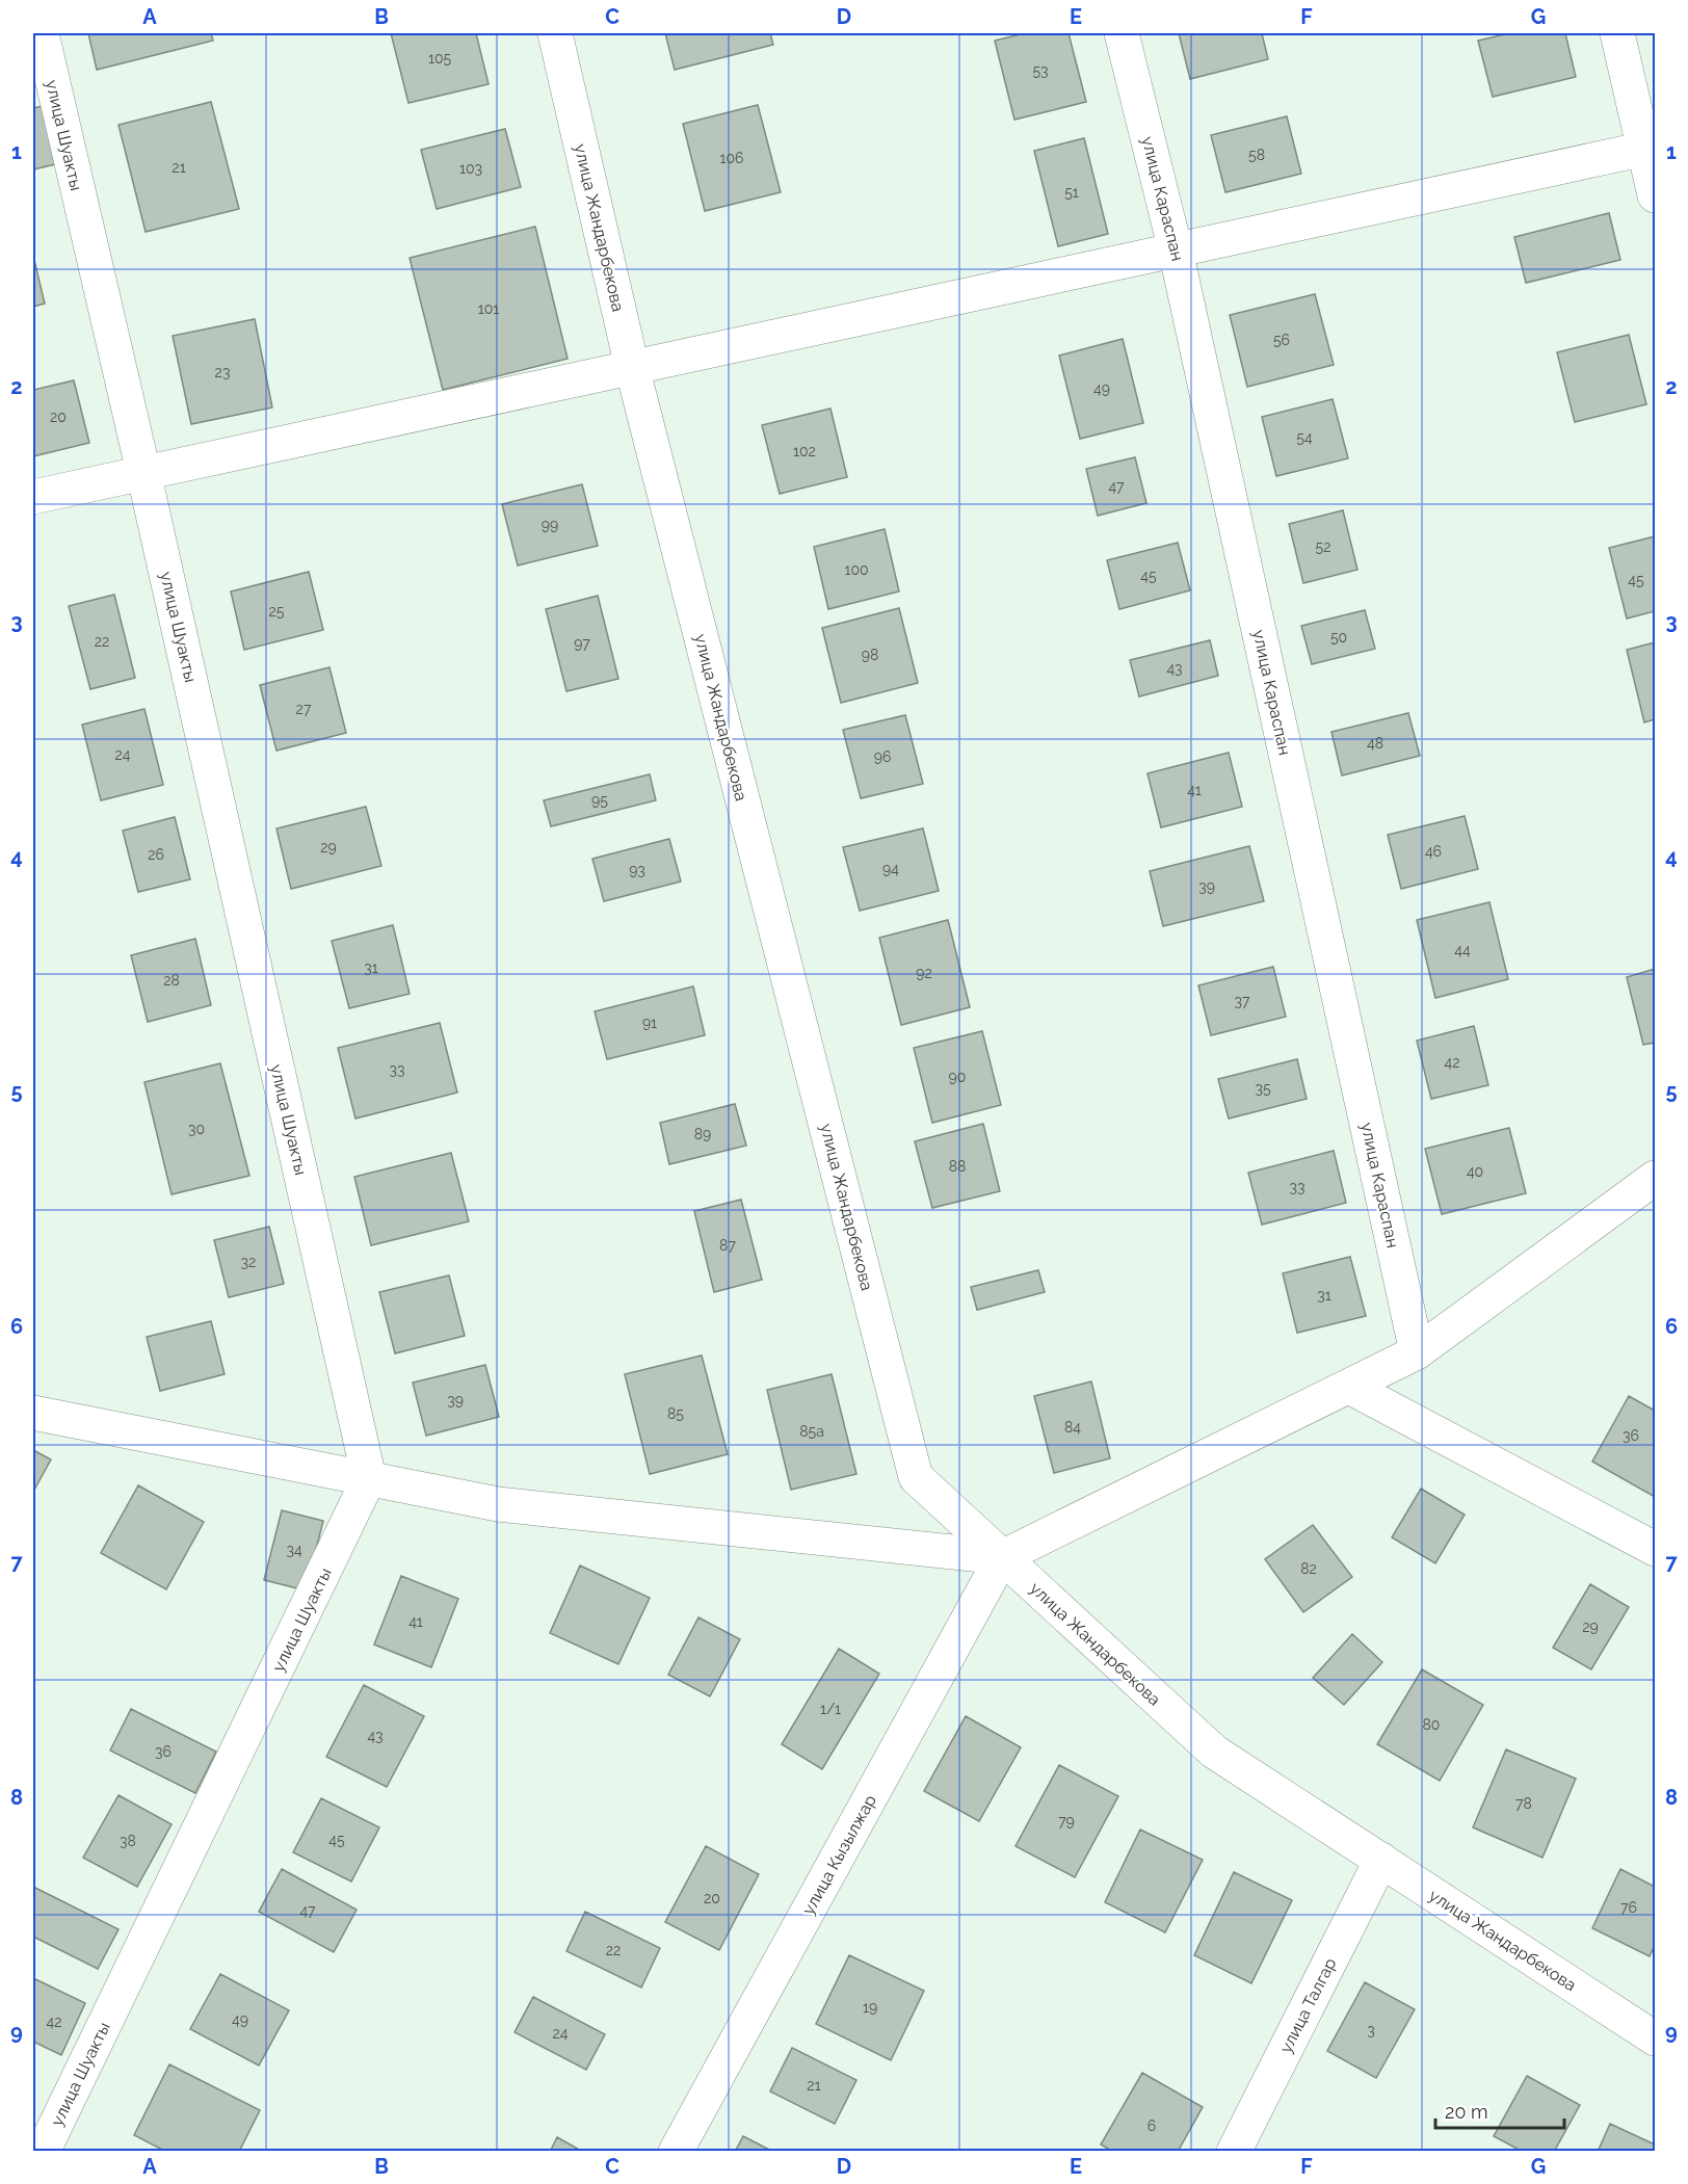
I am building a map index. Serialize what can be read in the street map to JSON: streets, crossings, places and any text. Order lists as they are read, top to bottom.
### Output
{
  "streets": {
    "street": [
      "улица Шуакты",
      "улица Караспан",
      "улица Жандарбекова",
      "улица Кызылжар",
      "улица Талгар"
    ]
  },
  "crossings": [
    ["улица Жандарбекова", "улица Кызылжар"],
    ["улица Жандарбекова", "улица Талгар"]
  ],
  "house_numbers": [
    "105",
    "53",
    "58",
    "106",
    "21",
    "103",
    "51",
    "101",
    "56",
    "23",
    "49",
    "20",
    "54",
    "102",
    "47",
    "99",
    "52",
    "100",
    "45",
    "45",
    "25",
    "50",
    "22",
    "97",
    "98",
    "43",
    "27",
    "48",
    "24",
    "96",
    "41",
    "95",
    "29",
    "46",
    "26",
    "94",
    "93",
    "39",
    "44",
    "31",
    "92",
    "28",
    "37",
    "91",
    "42",
    "33",
    "90",
    "35",
    "30",
    "89",
    "88",
    "40",
    "33",
    "87",
    "32",
    "31",
    "39",
    "85",
    "84",
    "85а",
    "36",
    "34",
    "82",
    "41",
    "29",
    "1/1",
    "80",
    "43",
    "36",
    "78",
    "79",
    "45",
    "38",
    "20",
    "76",
    "47",
    "22",
    "19",
    "49",
    "42",
    "3",
    "24",
    "21",
    "6"
  ],
  "scale_bar": "20 m",
  "grid": {
    "columns": [
      "A",
      "B",
      "C",
      "D",
      "E",
      "F",
      "G"
    ],
    "rows": [
      "1",
      "2",
      "3",
      "4",
      "5",
      "6",
      "7",
      "8",
      "9"
    ]
  }
}
